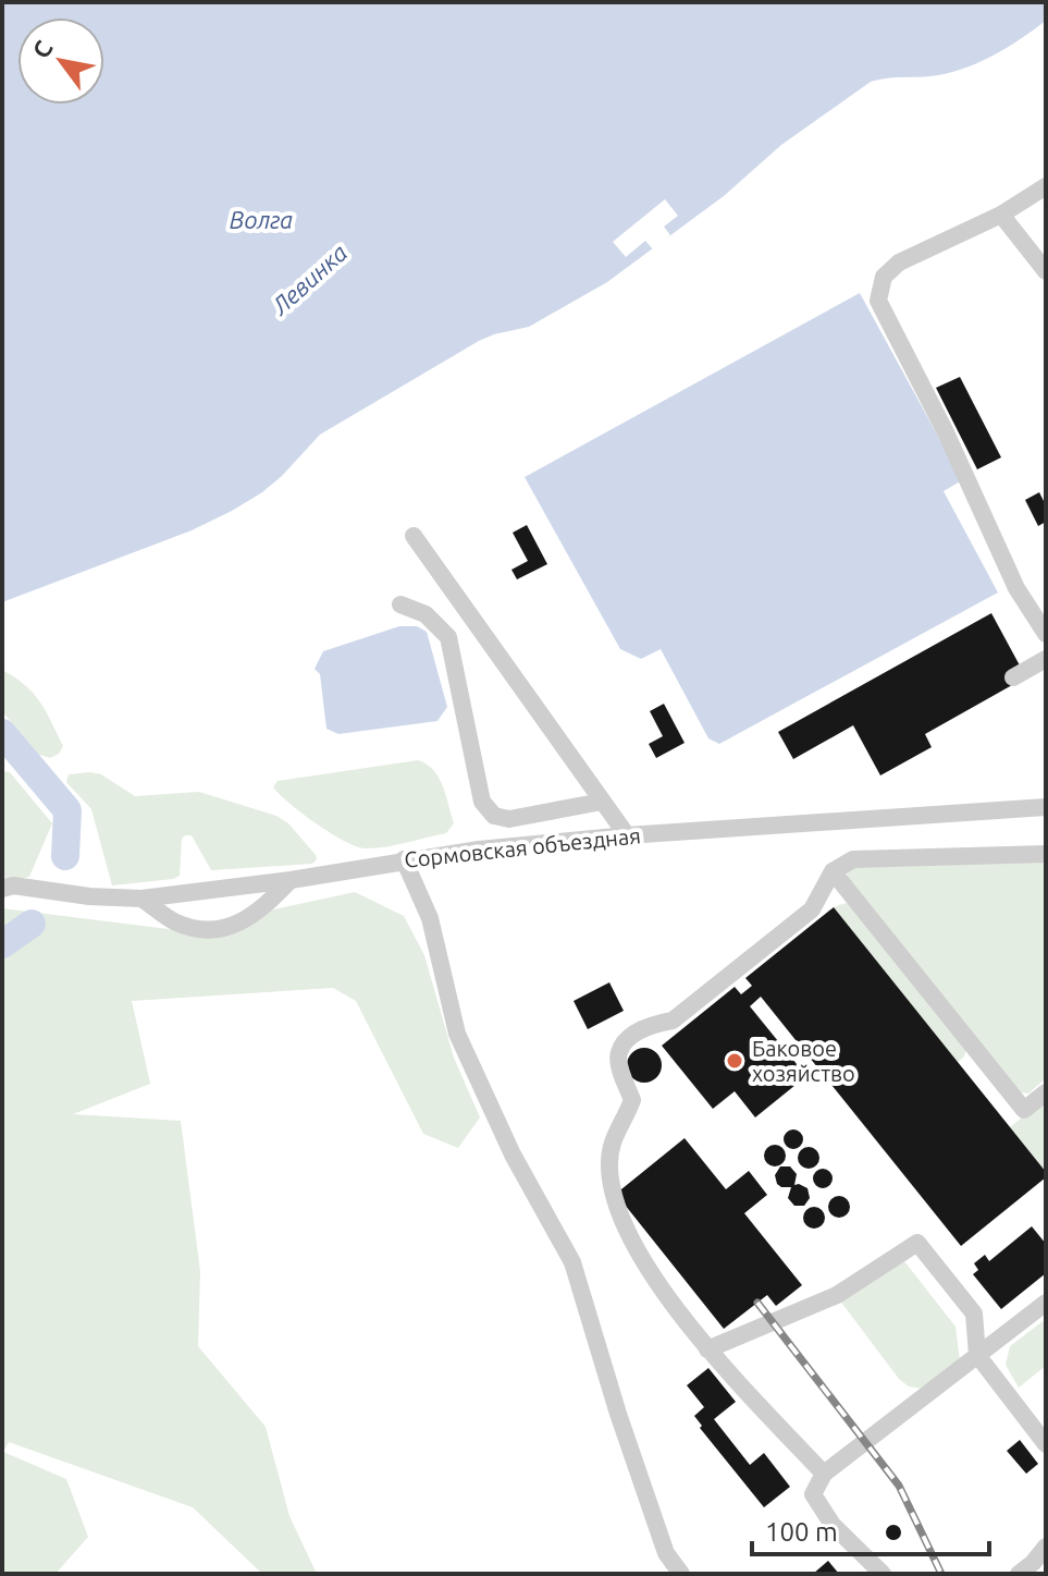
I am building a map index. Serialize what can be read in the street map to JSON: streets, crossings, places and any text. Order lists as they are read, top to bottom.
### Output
{
  "streets": {
    "street": ["Сормовская объездная"]
  },
  "water": ["Волга", "Левинка"],
  "places": ["Баковое хозяйство"],
  "scale_bar": "100 m",
  "north": "top left"
}
